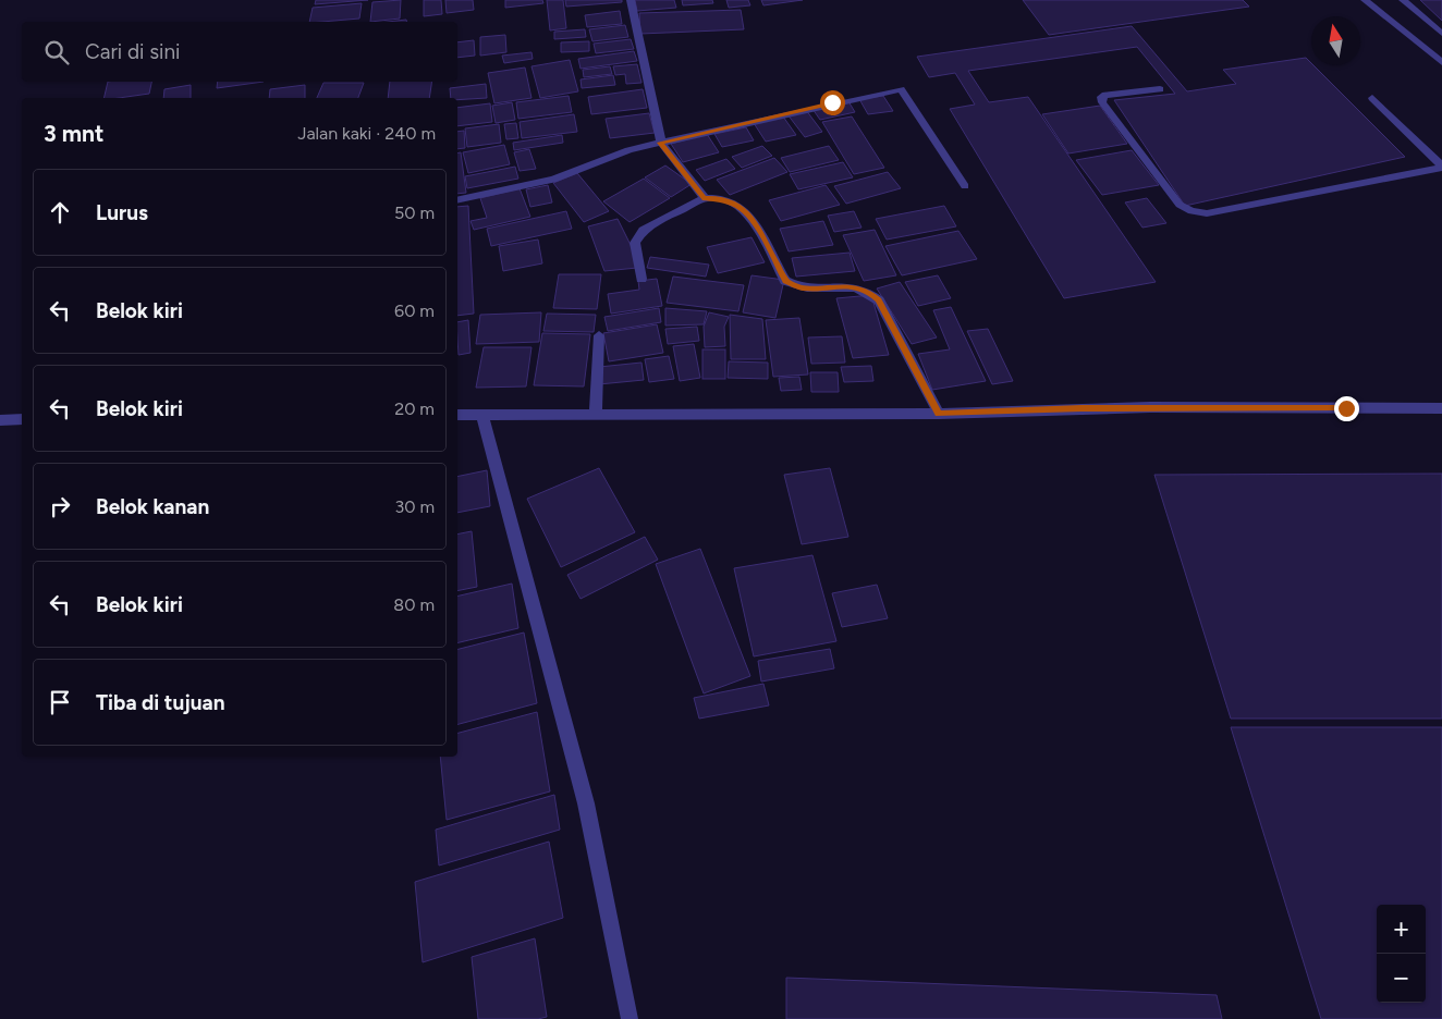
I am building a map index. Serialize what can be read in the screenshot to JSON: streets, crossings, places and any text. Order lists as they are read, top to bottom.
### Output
{
  "north": "top",
  "page": {
    "search": "Cari di sini",
    "heading": ["3 mnt", "Jalan kaki · 240 m"],
    "list": [
      ["Lurus", "50 m"],
      ["Belok kiri", "60 m"],
      ["Belok kiri", "20 m"],
      ["Belok kanan", "30 m"],
      ["Belok kiri", "80 m"],
      "Tiba di tujuan"
    ],
    "map_buttons": ["+", "−"]
  }
}
